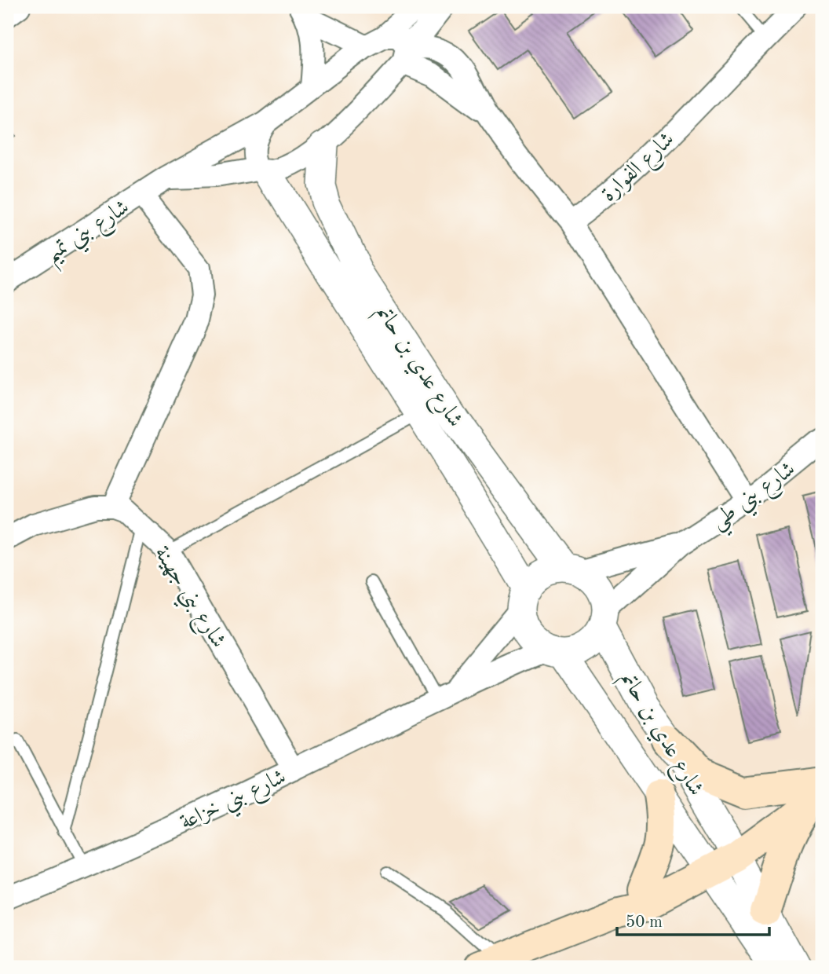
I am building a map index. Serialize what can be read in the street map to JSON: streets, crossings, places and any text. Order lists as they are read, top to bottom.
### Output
{
  "streets": {
    "street": [
      "شارع الفوارة",
      "شارع بني تميم",
      "شارع عدي بن حاتم",
      "شارع بني طي",
      "شارع بني جهينة",
      "شارع بني خزاعة"
    ]
  },
  "crossings": [
    ["شارع عدي بن حاتم", "شارع بني طي"],
    ["شارع عدي بن حاتم", "شارع بني خزاعة"],
    ["شارع بني طي", "شارع بني خزاعة"],
    ["شارع بني جهينة", "شارع بني خزاعة"]
  ],
  "scale_bar": "50 m"
}
